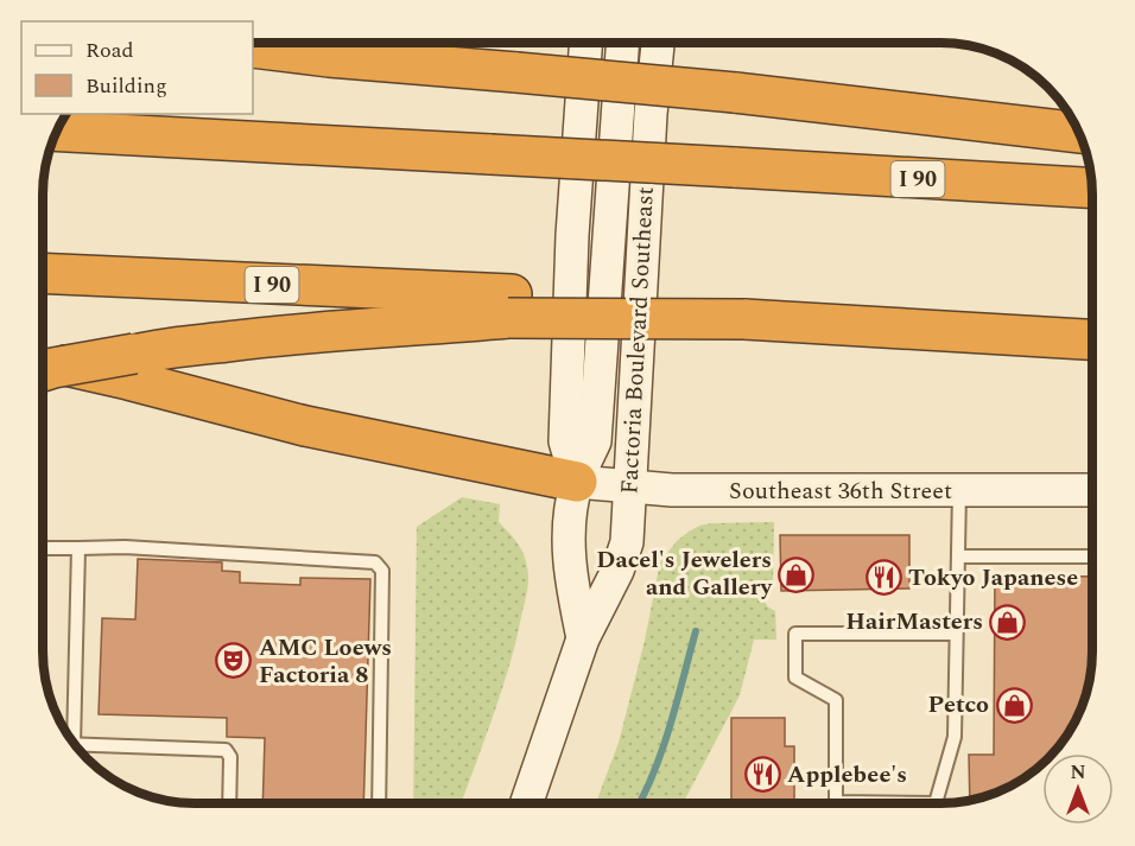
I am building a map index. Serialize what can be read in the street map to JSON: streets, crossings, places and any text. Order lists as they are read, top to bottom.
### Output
{
  "streets": {
    "highway": ["I 90"],
    "main road": ["Factoria Boulevard Southeast", "Southeast 36th Street"]
  },
  "crossings": [
    ["Factoria Boulevard Southeast", "Southeast 36th Street"]
  ],
  "places": {
    "shop": ["Dacel's Jewelers and Gallery", "HairMasters", "Petco"],
    "restaurant": ["Tokyo Japanese", "Applebee's"],
    "theatre": ["AMC Loews Factoria 8"]
  },
  "legend": ["Road", "Building"],
  "north": "top"
}
